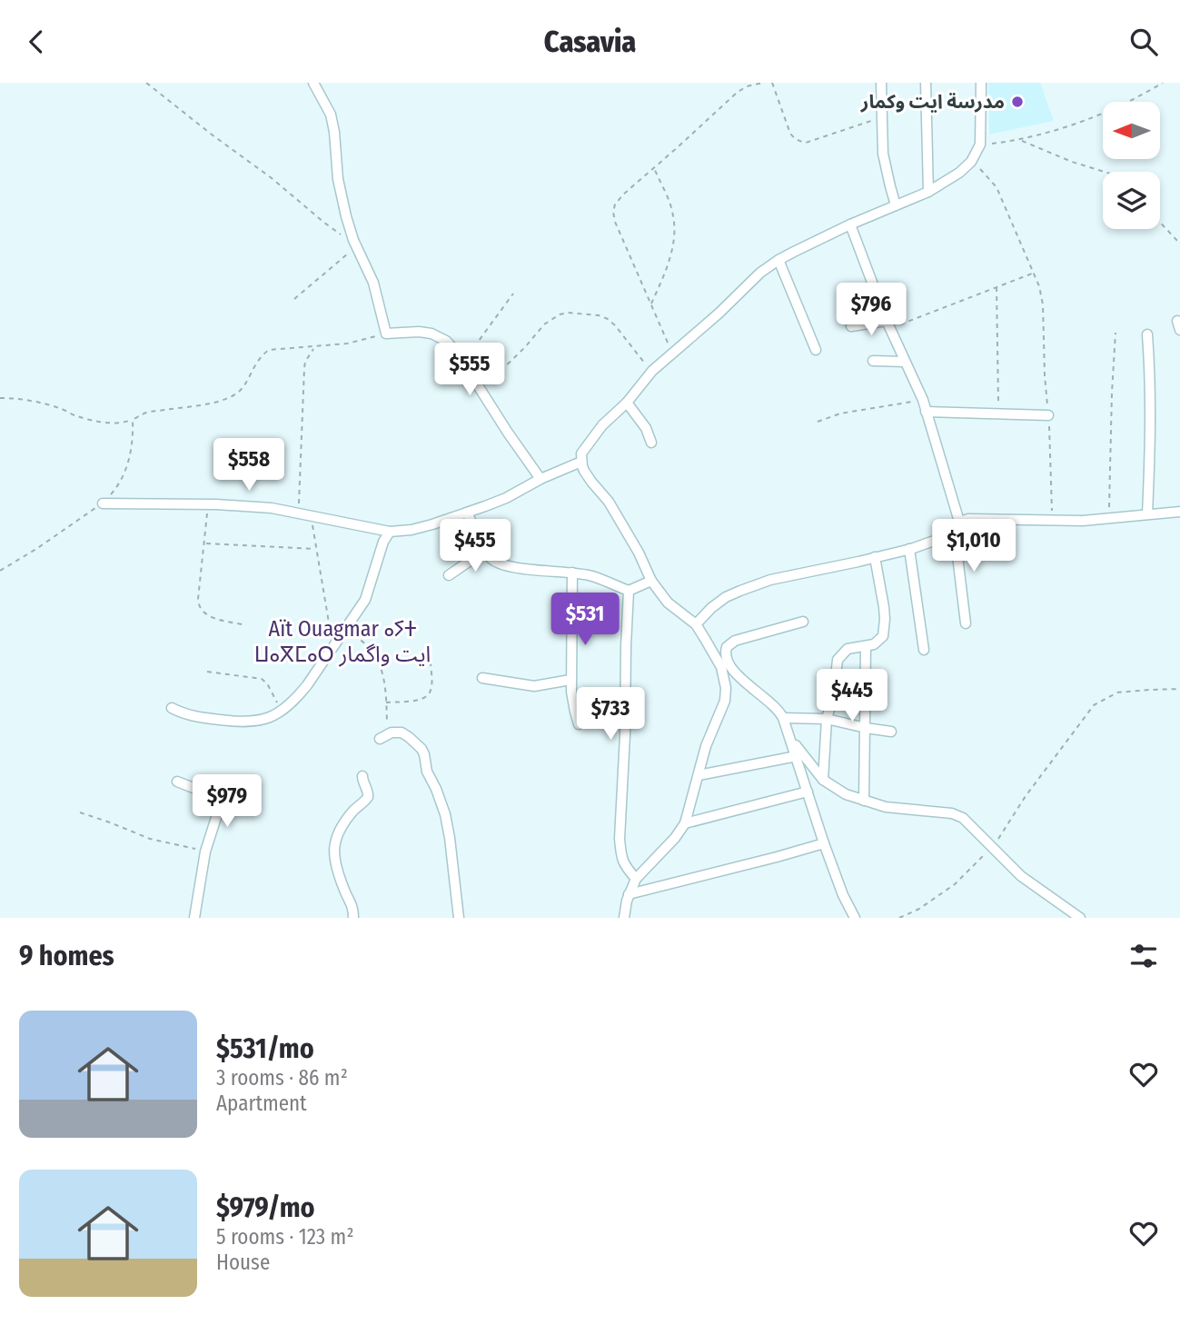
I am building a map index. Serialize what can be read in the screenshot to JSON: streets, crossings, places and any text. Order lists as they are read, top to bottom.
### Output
{
  "districts": ["Aït Ouagmar ⴰⵢⵜ ⵡⴰⴳⵎⴰⵔ ايت واگمار"],
  "places": ["مدرسة ايت وكمار"],
  "north": "left",
  "page": {
    "header": "Casavia",
    "price": [
      "$796",
      "$555",
      "$558",
      "$455",
      "$1,010",
      "$531",
      "$445",
      "$733",
      "$979"
    ],
    "heading": "9 homes",
    "list": [
      {
        "name": "$531/mo",
        "note": "3 rooms · 86 m² · Apartment"
      },
      {
        "name": "$979/mo",
        "note": "5 rooms · 123 m² · House"
      }
    ]
  }
}
